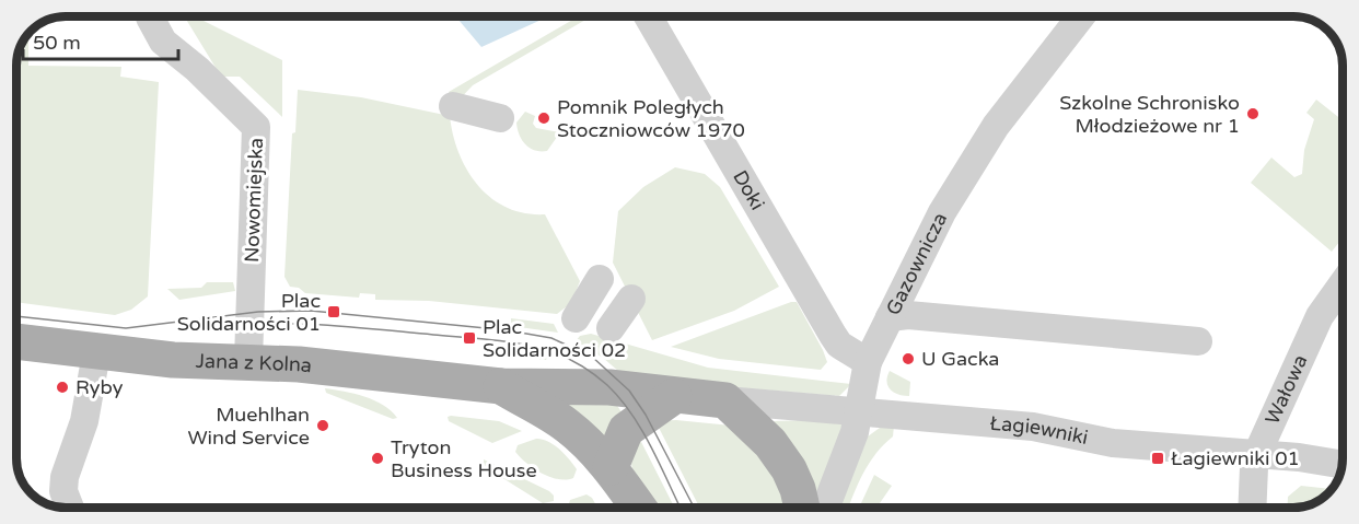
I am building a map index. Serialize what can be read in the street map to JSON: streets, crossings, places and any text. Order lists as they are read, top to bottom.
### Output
{
  "streets": {
    "main road": ["Jana z Kolna"],
    "street": [
      "Doki",
      "Nowomiejska",
      "Gazownicza",
      "Wałowa",
      "Łagiewniki"
    ]
  },
  "crossings": [
    ["Doki", "Gazownicza"],
    ["Nowomiejska", "Jana z Kolna"],
    ["Gazownicza", "Łagiewniki"],
    ["Jana z Kolna", "Łagiewniki"],
    ["Wałowa", "Łagiewniki"]
  ],
  "places": {
    "other": [
      "Szkolne Schronisko Młodzieżowe nr 1",
      "Pomnik Poległych Stoczniowców 1970",
      "U Gacka",
      "Ryby",
      "Muehlhan Wind Service",
      "Tryton Business House"
    ],
    "transit": ["Plac Solidarności 01", "Plac Solidarności 02", "Łagiewniki 01"]
  },
  "scale_bar": "50 m"
}
